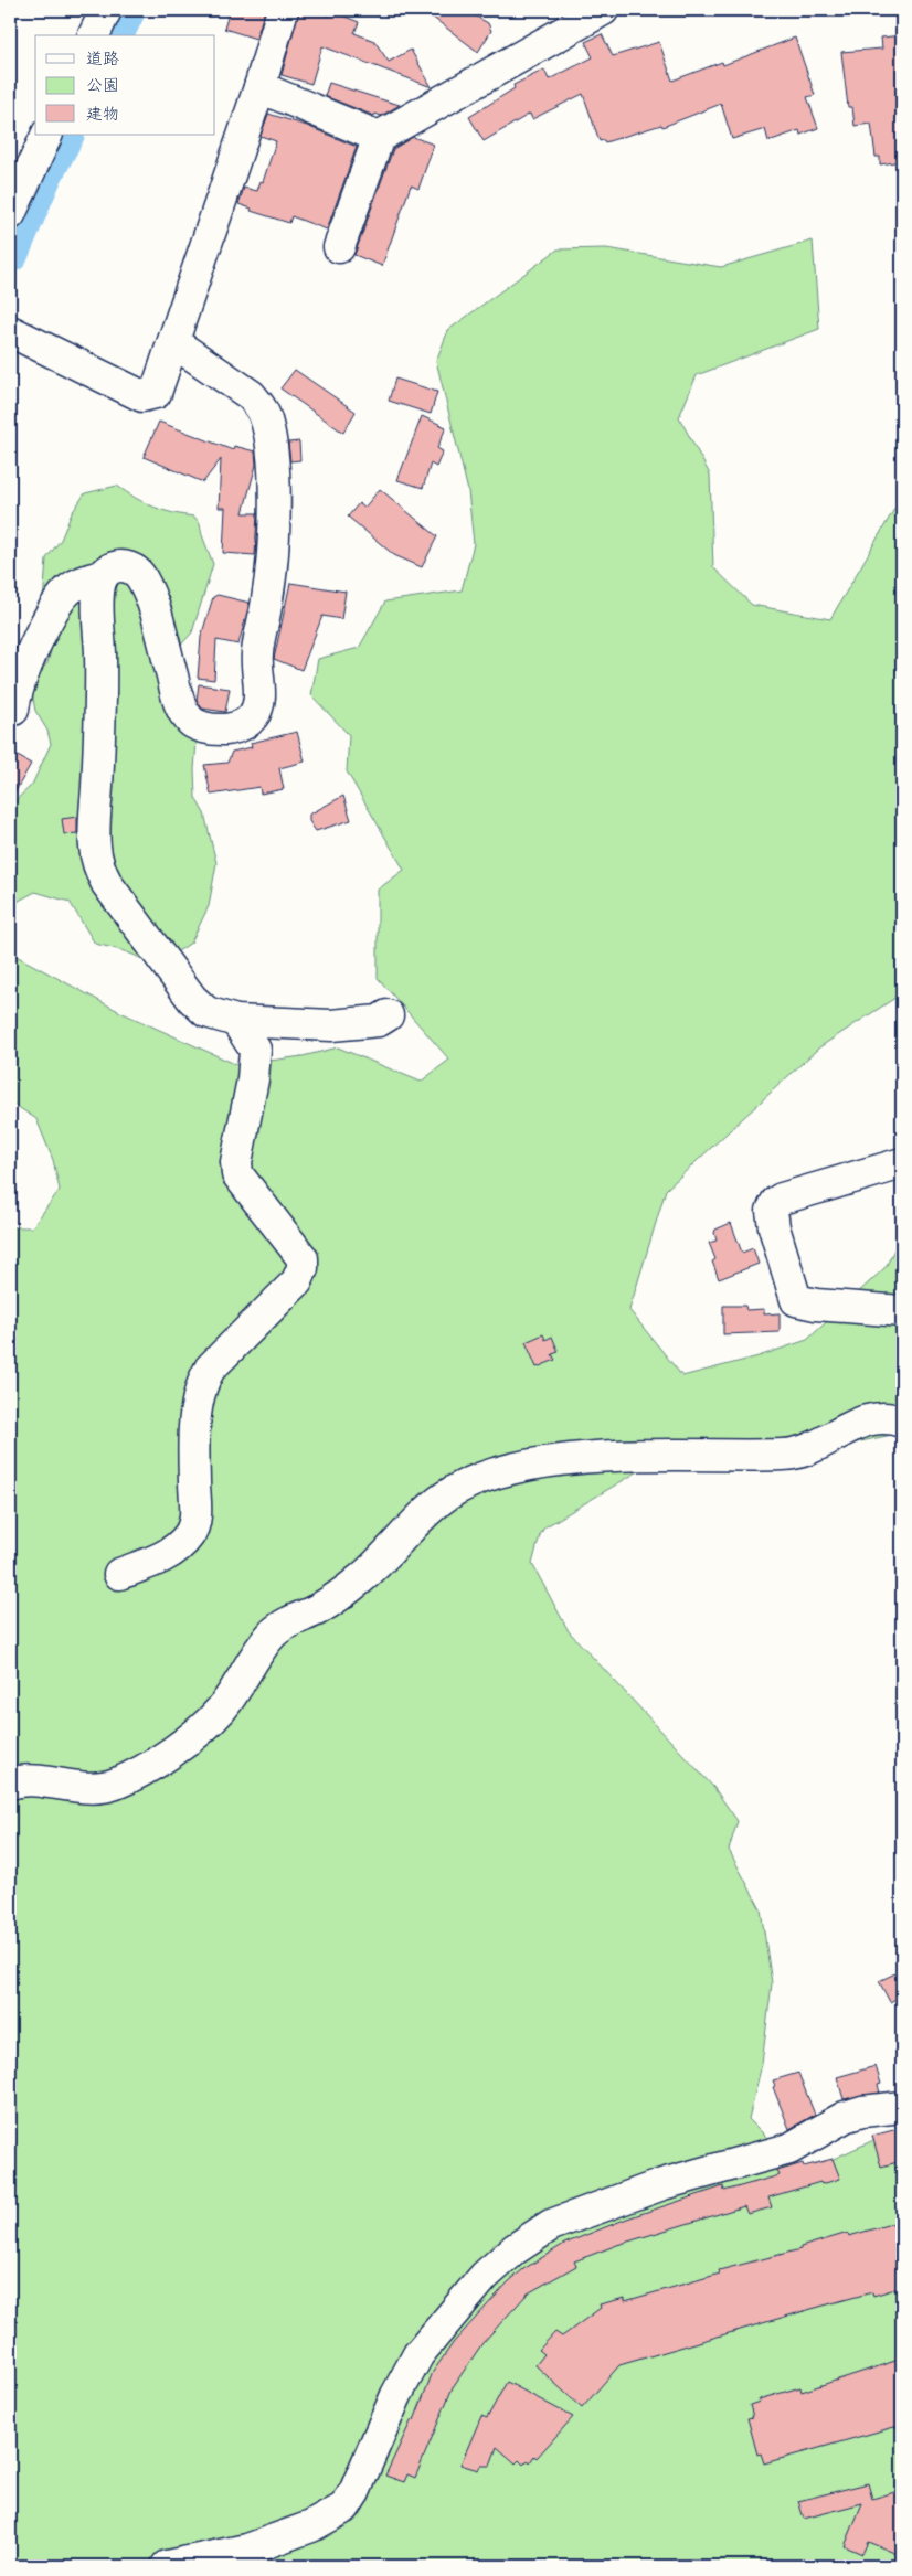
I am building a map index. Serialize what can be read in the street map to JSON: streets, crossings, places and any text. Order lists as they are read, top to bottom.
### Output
{
  "legend": ["道路", "公園", "建物"]
}
